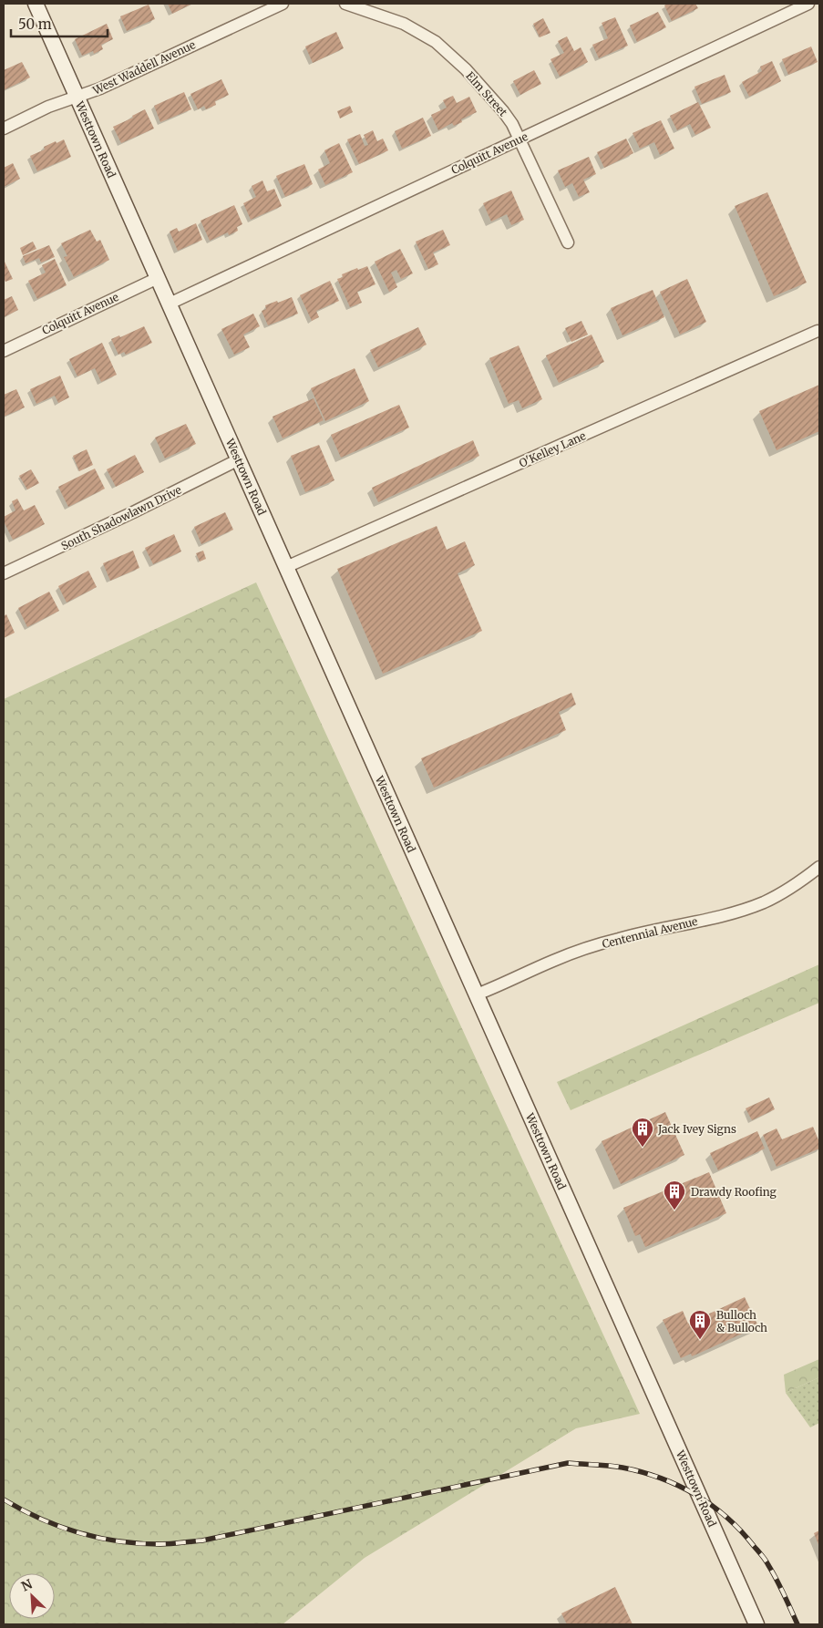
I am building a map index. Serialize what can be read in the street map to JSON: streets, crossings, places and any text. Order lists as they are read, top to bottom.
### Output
{
  "streets": {
    "street": [
      "West Waddell Avenue",
      "Elm Street",
      "Westtown Road",
      "Colquitt Avenue",
      "O'Kelley Lane",
      "South Shadowlawn Drive",
      "Centennial Avenue"
    ]
  },
  "crossings": [
    ["West Waddell Avenue", "Westtown Road"],
    ["Elm Street", "Colquitt Avenue"],
    ["Westtown Road", "Colquitt Avenue"],
    ["Westtown Road", "O'Kelley Lane"],
    ["Westtown Road", "South Shadowlawn Drive"],
    ["Westtown Road", "Centennial Avenue"]
  ],
  "places": {
    "building": ["Jack Ivey Signs", "Drawdy Roofing", "Bulloch & Bulloch"]
  },
  "scale_bar": "50 m",
  "north": "top left"
}
